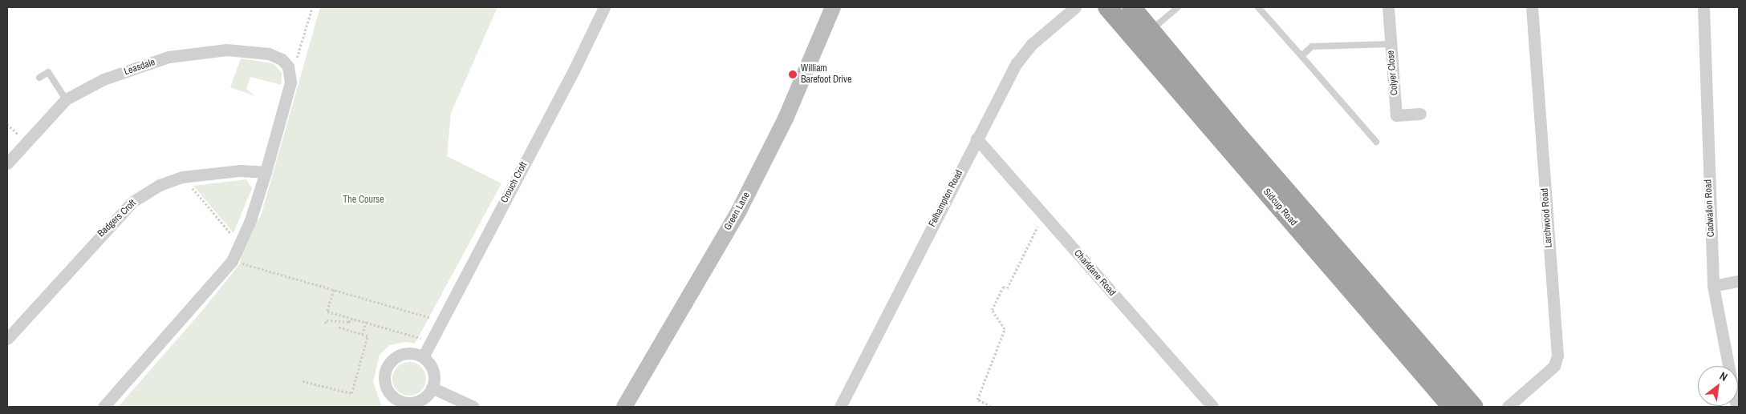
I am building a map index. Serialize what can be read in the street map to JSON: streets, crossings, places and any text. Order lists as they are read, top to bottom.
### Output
{
  "streets": {
    "highway": ["Sidcup Road"],
    "main road": ["Green Lane"],
    "street": [
      "Leasdale",
      "Colyer Close",
      "Crouch Croft",
      "Felhampton Road",
      "Cadwallon Road",
      "Larchwood Road",
      "Badgers Croft",
      "Charldane Road"
    ]
  },
  "crossings": [
    ["Leasdale", "Badgers Croft"],
    ["Felhampton Road", "Charldane Road"]
  ],
  "parks": ["The Course"],
  "places": ["William Barefoot Drive"],
  "north": "top right"
}
